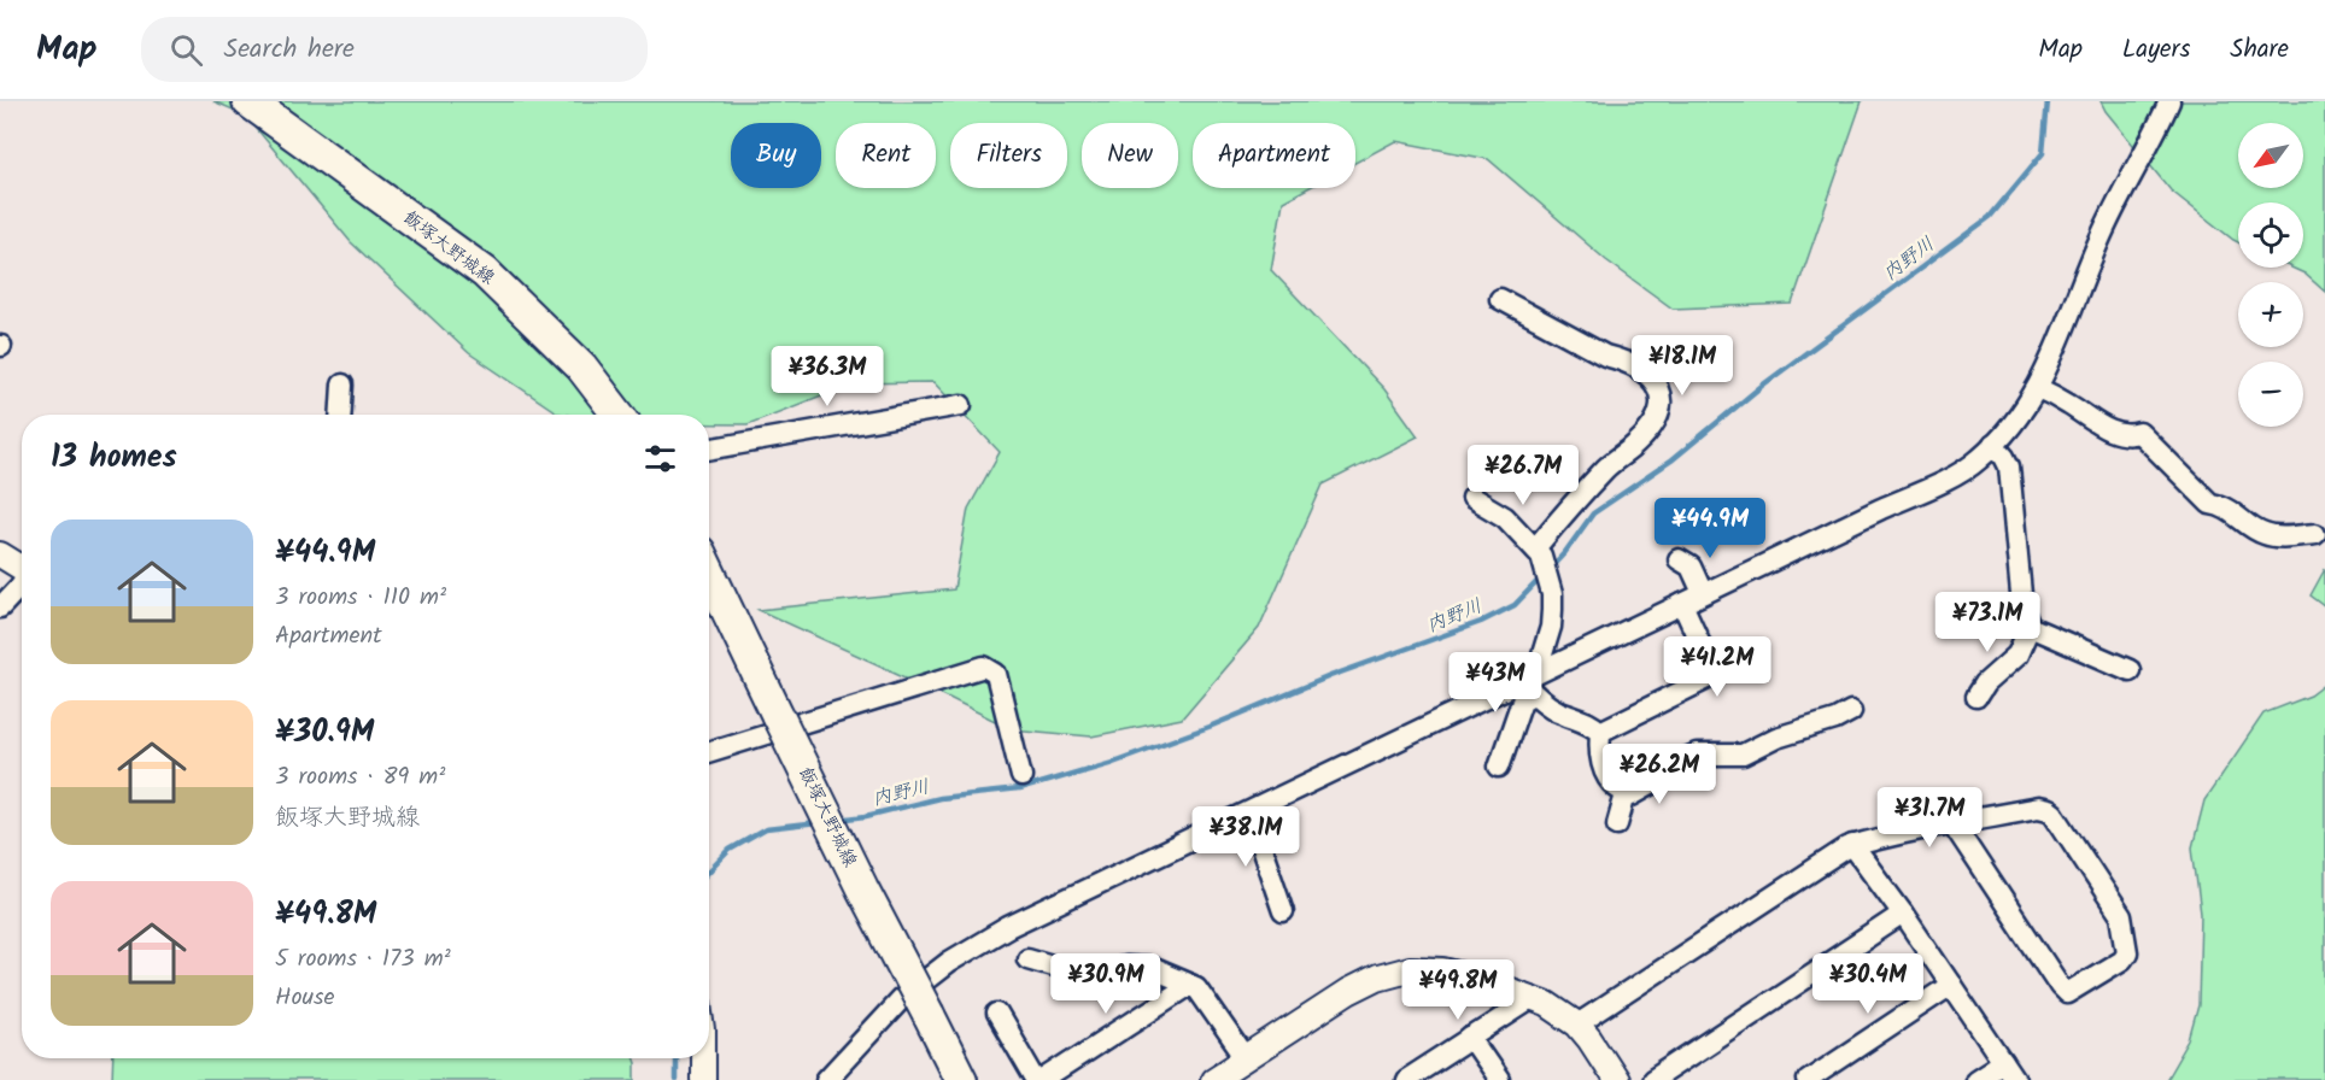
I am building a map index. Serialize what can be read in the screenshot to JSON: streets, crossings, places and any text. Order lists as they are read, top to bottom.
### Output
{
  "streets": {
    "main road": ["飯塚大野城線"]
  },
  "water": ["内野川"],
  "north": "bottom left",
  "page": {
    "header": "Map",
    "search": "Search here",
    "nav": ["Map", "Layers", "Share"],
    "map_buttons": ["+", "−"],
    "chip": [
      "Buy",
      "Rent",
      "Filters",
      "New",
      "Apartment"
    ],
    "price": [
      "¥18.1M",
      "¥36.3M",
      "¥26.7M",
      "¥44.9M",
      "¥73.1M",
      "¥41.2M",
      "¥43M",
      "¥26.2M",
      "¥31.7M",
      "¥38.1M",
      "¥30.9M",
      "¥30.4M",
      "¥49.8M"
    ],
    "heading": "13 homes",
    "list": [
      {
        "name": "¥44.9M",
        "note": "3 rooms · 110 m² · Apartment"
      },
      {
        "name": "¥30.9M",
        "note": "3 rooms · 89 m² · 飯塚大野城線"
      },
      {
        "name": "¥49.8M",
        "note": "5 rooms · 173 m² · House"
      }
    ]
  }
}
